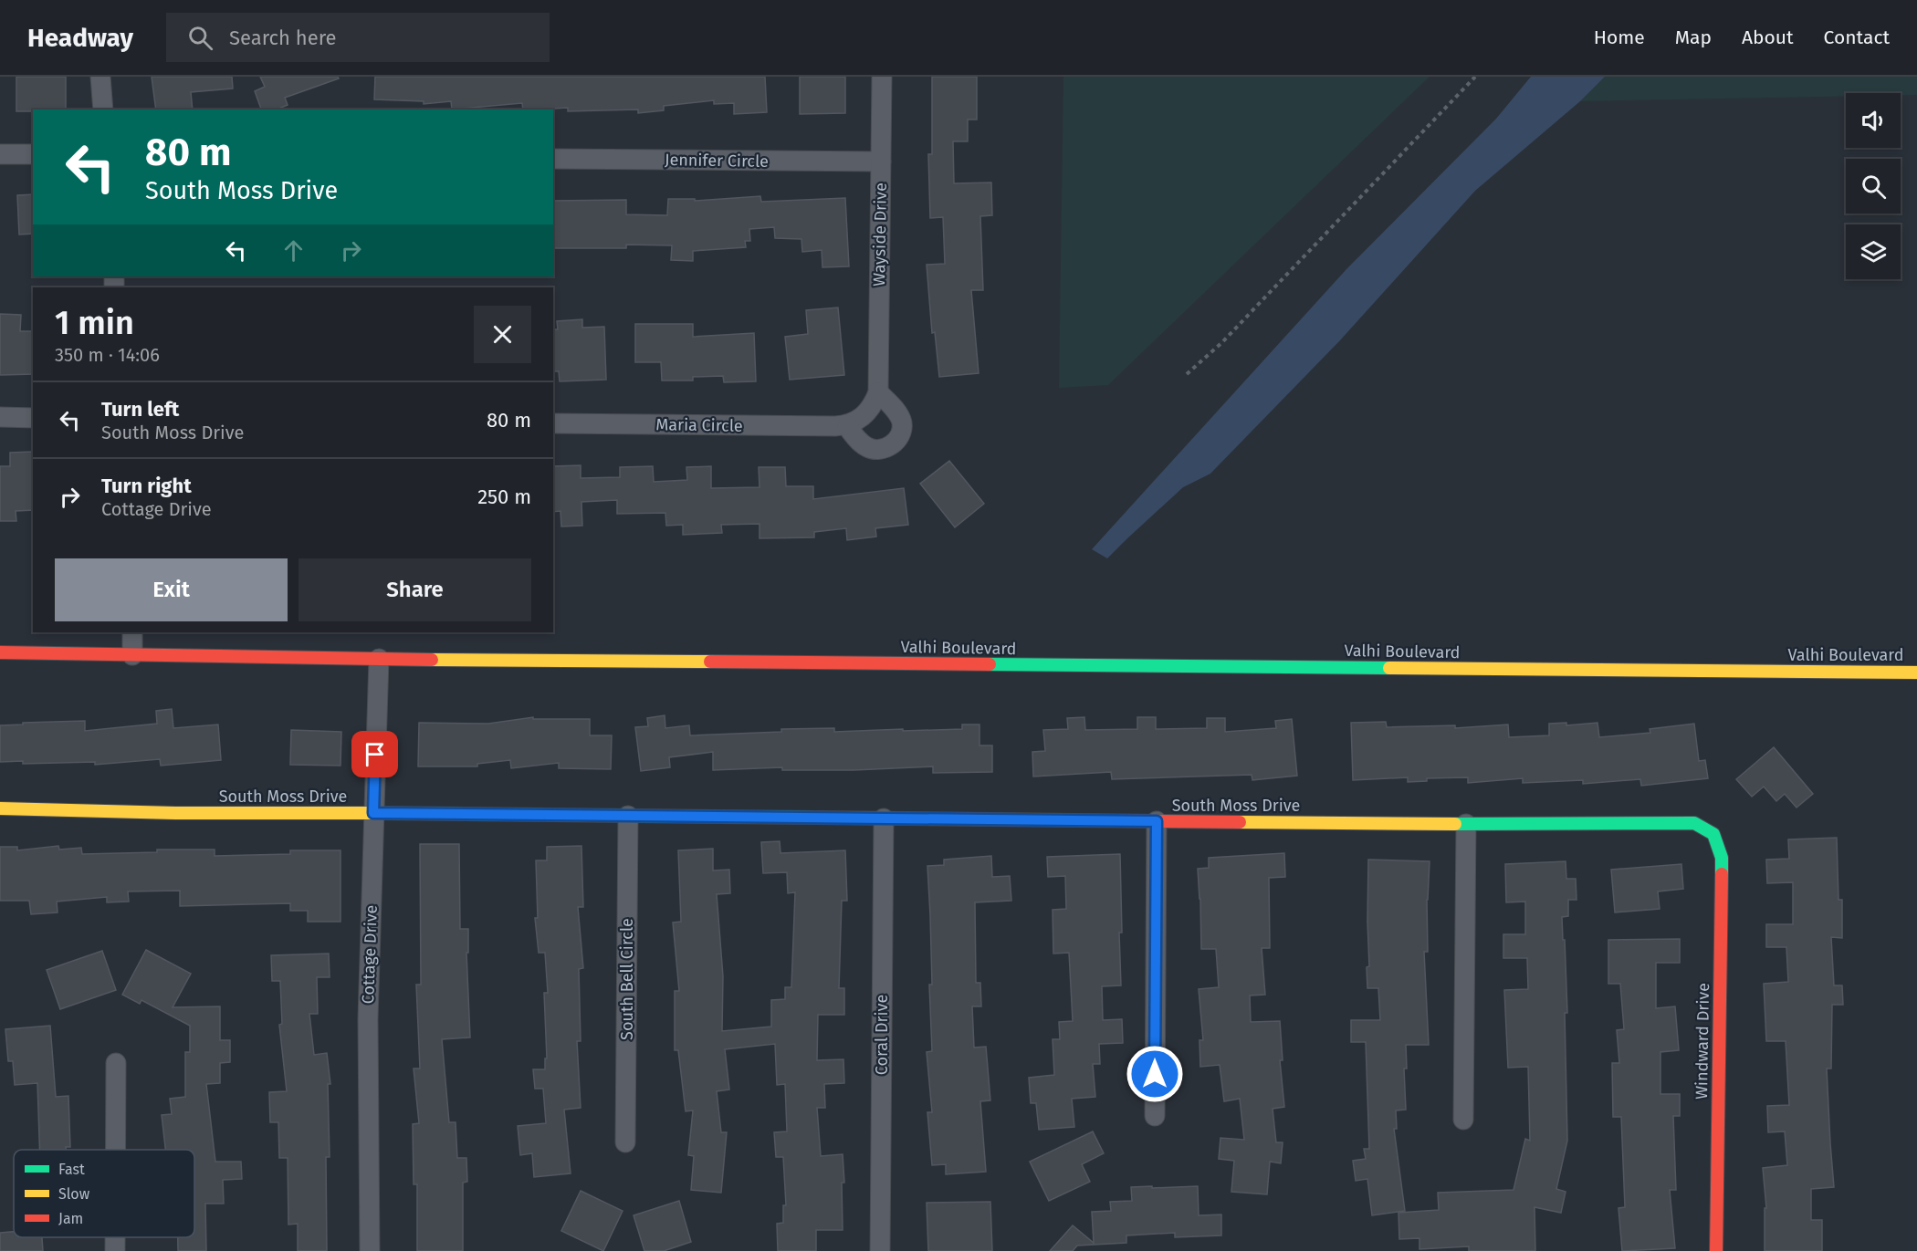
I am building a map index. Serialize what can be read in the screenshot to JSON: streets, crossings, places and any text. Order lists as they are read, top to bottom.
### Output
{
  "streets": {
    "street": [
      "Jennifer Circle",
      "Wayside Drive",
      "Maria Circle",
      "Valhi Boulevard",
      "South Moss Drive",
      "Cottage Drive",
      "South Bell Circle",
      "Coral Drive",
      "Windward Drive"
    ]
  },
  "crossings": [
    ["Jennifer Circle", "Wayside Drive"],
    ["Valhi Boulevard", "Cottage Drive"],
    ["South Moss Drive", "Cottage Drive"],
    ["South Moss Drive", "South Bell Circle"],
    ["South Moss Drive", "Coral Drive"],
    ["South Moss Drive", "Windward Drive"]
  ],
  "legend": ["Fast", "Slow", "Jam"],
  "page": {
    "header": "Headway",
    "search": "Search here",
    "nav": [
      "Home",
      "Map",
      "About",
      "Contact"
    ],
    "turn": ["80 m", "South Moss Drive"],
    "heading": ["1 min", "350 m · 14:06"],
    "list": [
      {
        "name": "Turn left",
        "note": "South Moss Drive",
        "value": "80 m"
      },
      {
        "name": "Turn right",
        "note": "Cottage Drive",
        "value": "250 m"
      }
    ],
    "buttons": ["Exit", "Share"]
  }
}
